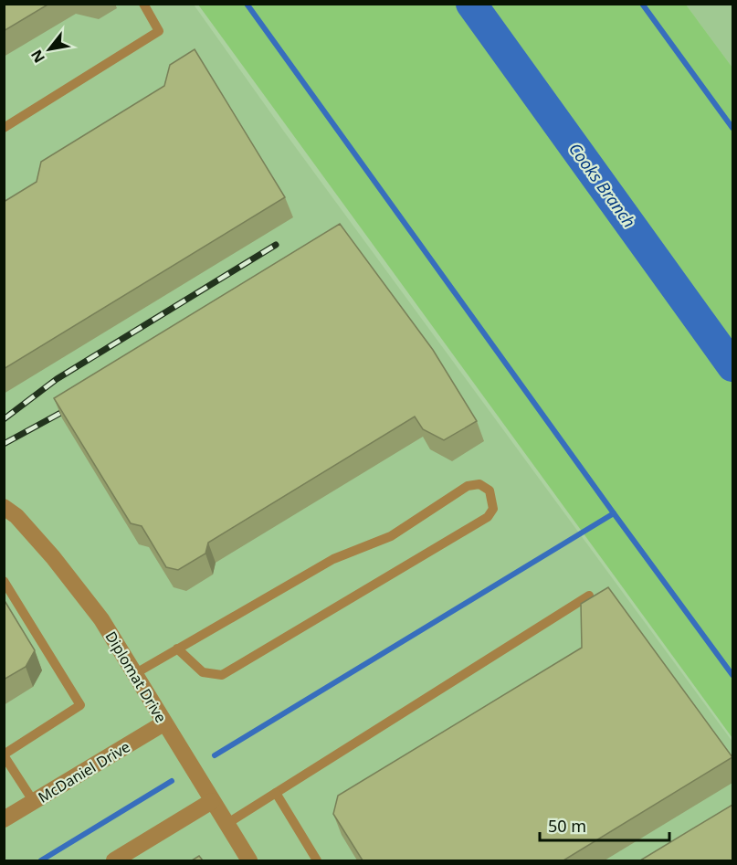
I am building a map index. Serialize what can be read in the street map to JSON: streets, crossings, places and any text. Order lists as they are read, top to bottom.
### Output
{
  "streets": {
    "street": ["Diplomat Drive", "McDaniel Drive"]
  },
  "crossings": [
    ["Diplomat Drive", "McDaniel Drive"]
  ],
  "water": ["Cooks Branch"],
  "scale_bar": "50 m",
  "north": "bottom left"
}
